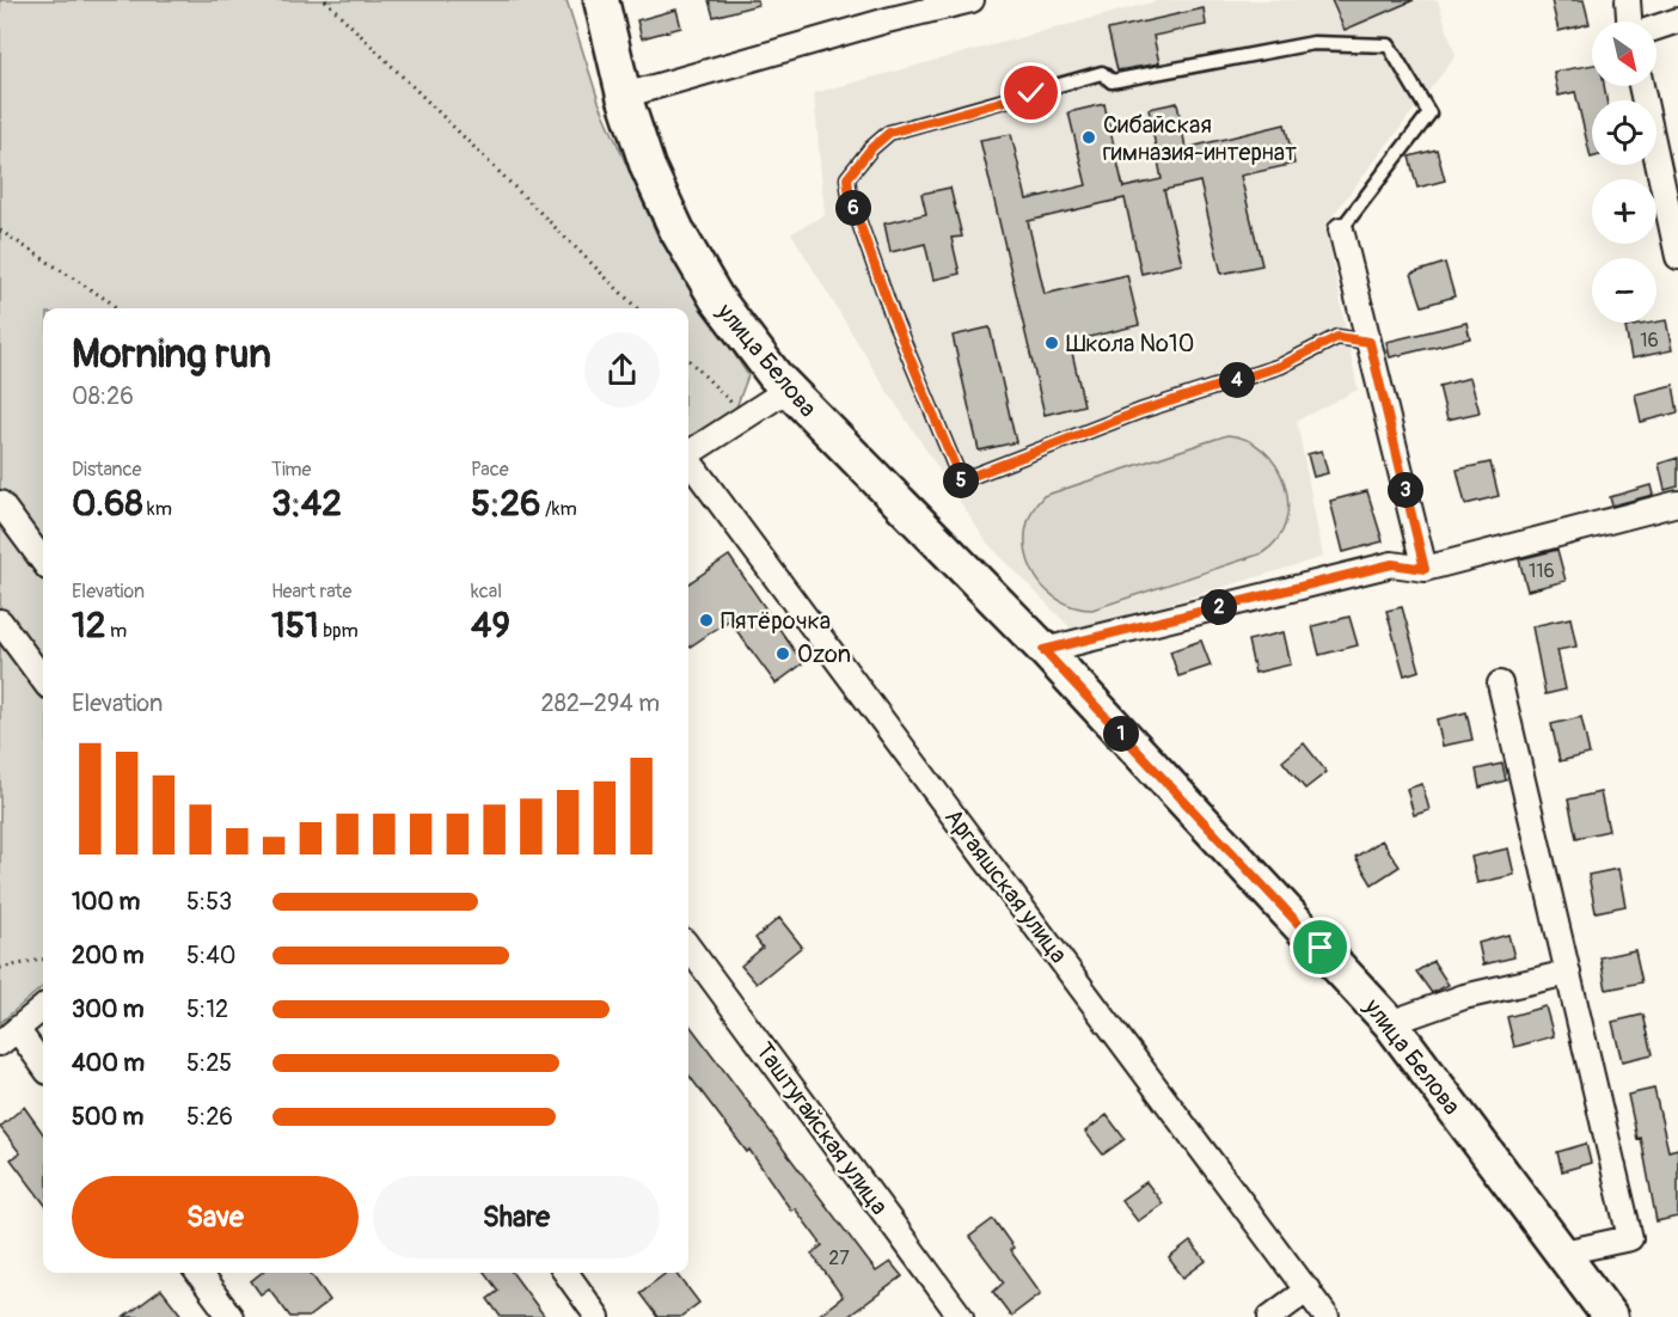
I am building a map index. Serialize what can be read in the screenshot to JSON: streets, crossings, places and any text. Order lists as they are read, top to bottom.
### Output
{
  "streets": {
    "main road": ["улица Белова"],
    "street": ["Аргаяшская улица", "Таштугайская улица"]
  },
  "places": [
    "Сибайская гимназия-интернат",
    "Школа №10",
    "Пятёрочка",
    "Ozon"
  ],
  "house_numbers": ["16", "116", "27"],
  "north": "bottom right",
  "page": {
    "map_buttons": ["+", "−"],
    "pins": [
      "6",
      "4",
      "5",
      "3",
      "2",
      "1"
    ],
    "heading": ["Morning run", "08:26"],
    "stats": [
      ["Distance", "0.68 km"],
      ["Time", "3:42"],
      ["Pace", "5:26 /km"],
      ["Elevation", "12 m"],
      ["Heart rate", "151 bpm"],
      ["kcal", "49"]
    ],
    "chart": ["Elevation", "282–294 m"],
    "list": [
      {
        "name": "100 m",
        "note": "5:53"
      },
      {
        "name": "200 m",
        "note": "5:40"
      },
      {
        "name": "300 m",
        "note": "5:12"
      },
      {
        "name": "400 m",
        "note": "5:25"
      },
      {
        "name": "500 m",
        "note": "5:26"
      }
    ],
    "buttons": ["Save", "Share"]
  }
}
